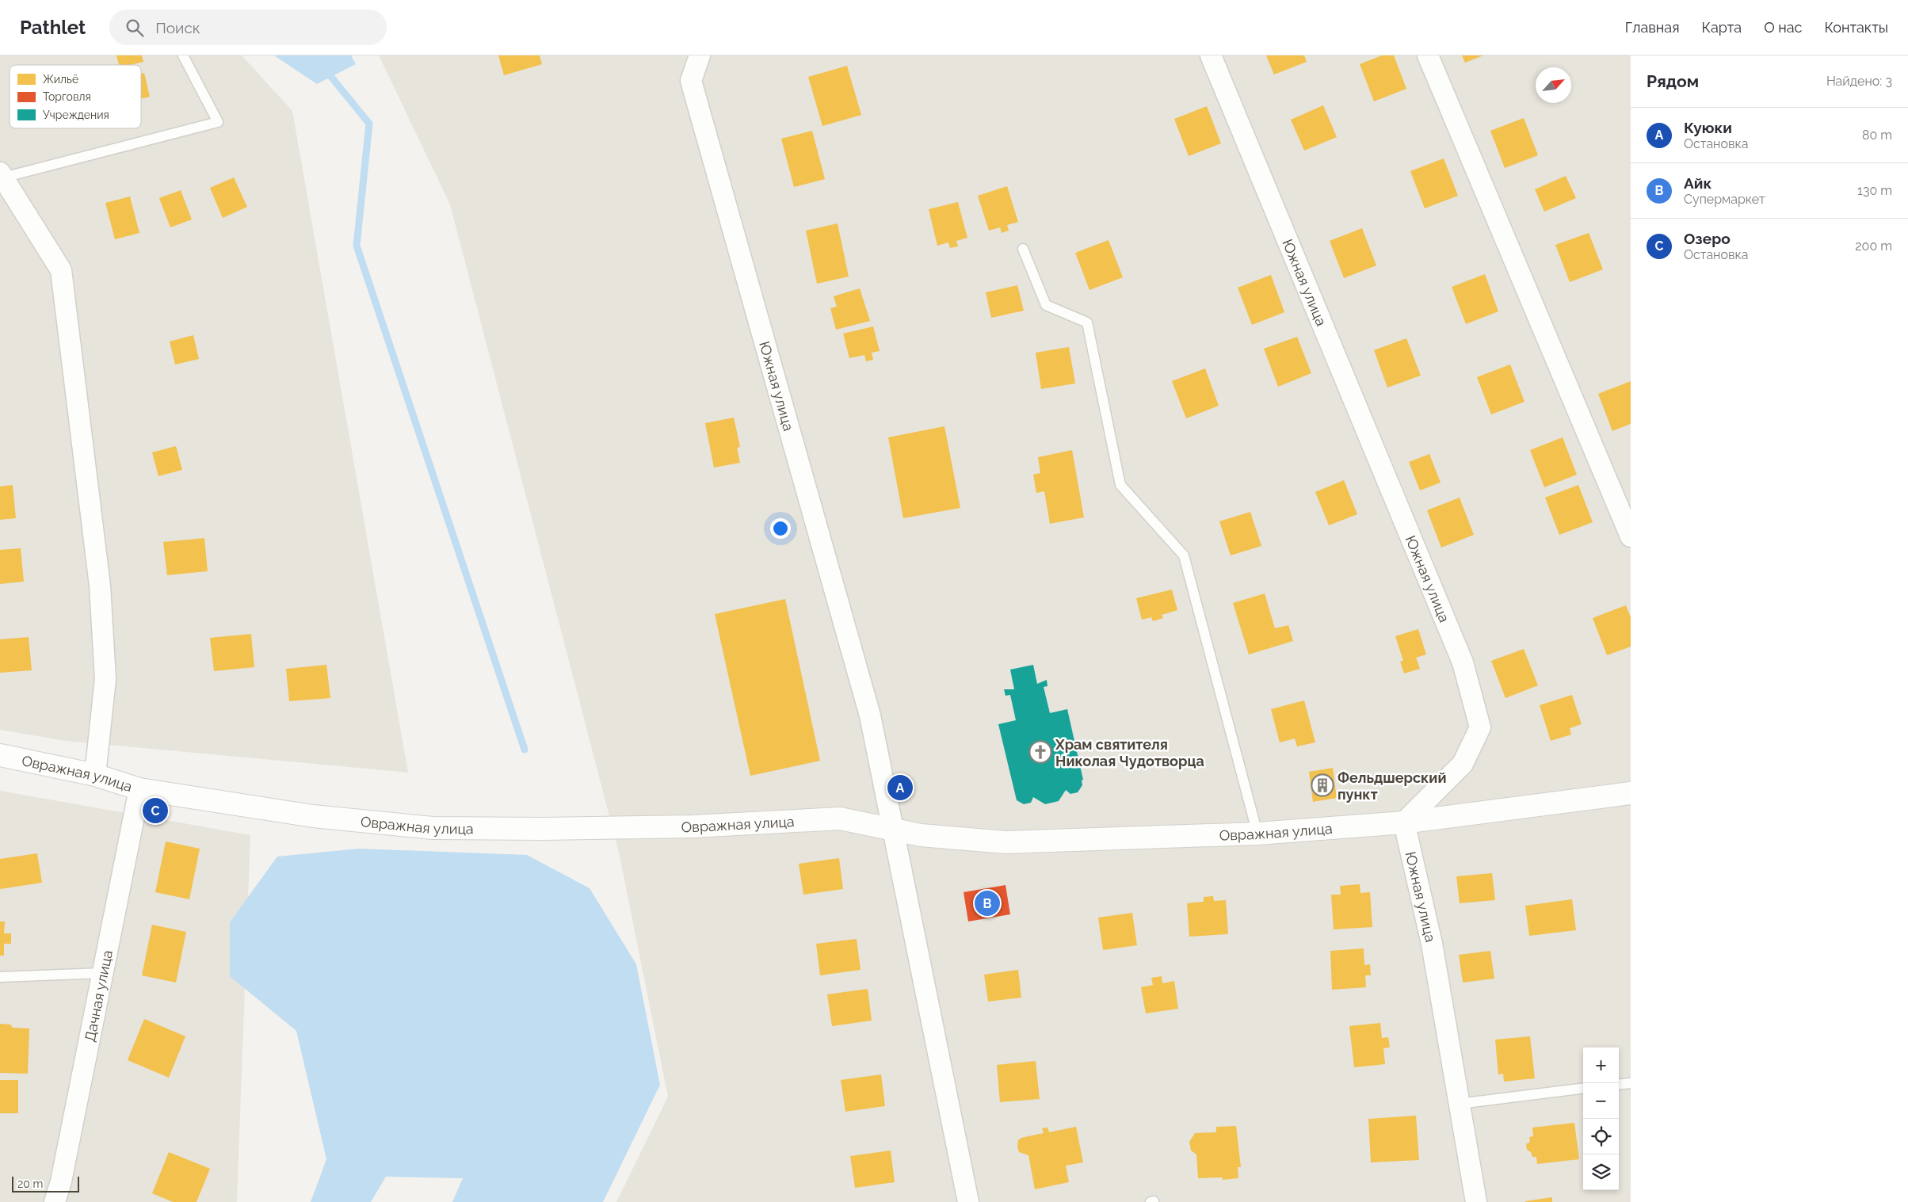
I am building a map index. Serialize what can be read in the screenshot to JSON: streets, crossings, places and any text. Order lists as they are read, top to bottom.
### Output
{
  "streets": {
    "street": ["Южная улица", "Овражная улица", "Дачная улица"]
  },
  "crossings": [
    ["Южная улица", "Овражная улица"],
    ["Овражная улица", "Дачная улица"]
  ],
  "places": {
    "church": ["Храм святителя Николая Чудотворца"],
    "building": ["Фельдшерский пункт"]
  },
  "legend": ["Жильё", "Торговля", "Учреждения"],
  "scale_bar": "20 m",
  "north": "top right",
  "page": {
    "header": "Pathlet",
    "search": "Поиск",
    "nav": [
      "Главная",
      "Карта",
      "О нас",
      "Контакты"
    ],
    "heading": ["Рядом", "Найдено: 3"],
    "list": [
      {
        "mark": "A",
        "name": "Куюки",
        "note": "Остановка",
        "value": "80 m"
      },
      {
        "mark": "B",
        "name": "Айк",
        "note": "Супермаркет",
        "value": "130 m"
      },
      {
        "mark": "C",
        "name": "Озеро",
        "note": "Остановка",
        "value": "200 m"
      }
    ],
    "pins": ["A", "C", "B"],
    "map_buttons": ["+", "−"],
    "scale": "20 m"
  }
}
